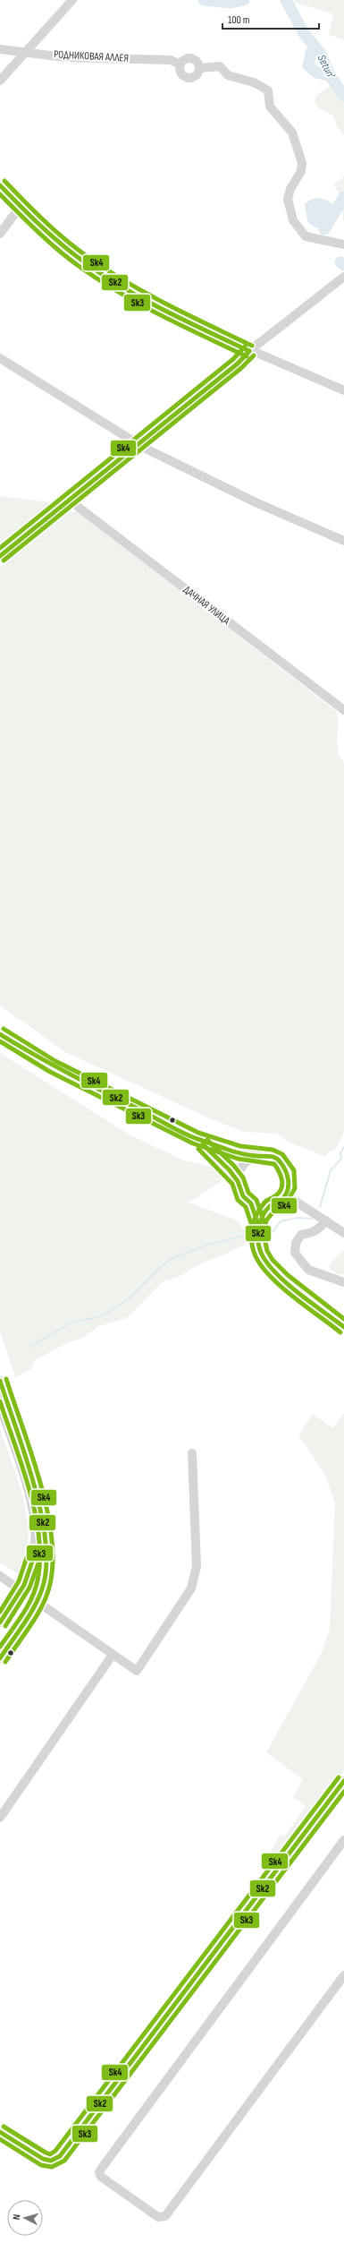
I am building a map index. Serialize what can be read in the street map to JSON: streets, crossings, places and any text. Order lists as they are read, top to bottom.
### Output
{
  "streets": {
    "street": ["РОДНИКОВАЯ АЛЛЕЯ", "ДАЧНАЯ УЛИЦА"]
  },
  "water": ["Setun'"],
  "lines": ["transit line Sk4", "transit line Sk2", "transit line Sk3"],
  "scale_bar": "100 m",
  "north": "left"
}
